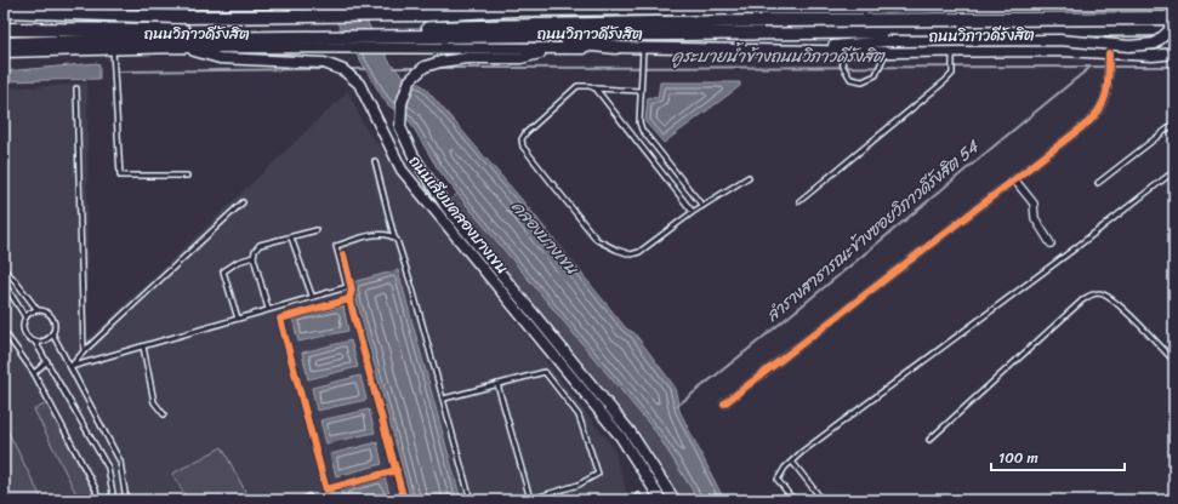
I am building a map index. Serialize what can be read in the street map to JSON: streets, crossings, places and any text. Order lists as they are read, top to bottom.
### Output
{
  "streets": {
    "highway": ["ถนนวิภาวดีรังสิต"],
    "main road": ["ถนนเลียบคลองบางเขน"]
  },
  "crossings": [
    ["ถนนวิภาวดีรังสิต", "ถนนเลียบคลองบางเขน"]
  ],
  "water": ["คูระบายน้ำข้างถนนวิภาวดีรังสิต", "ลำรางสาธารณะข้างซอยวิภาวดีรังสิต 54", "คลองบางเขน"],
  "scale_bar": "100 m"
}
